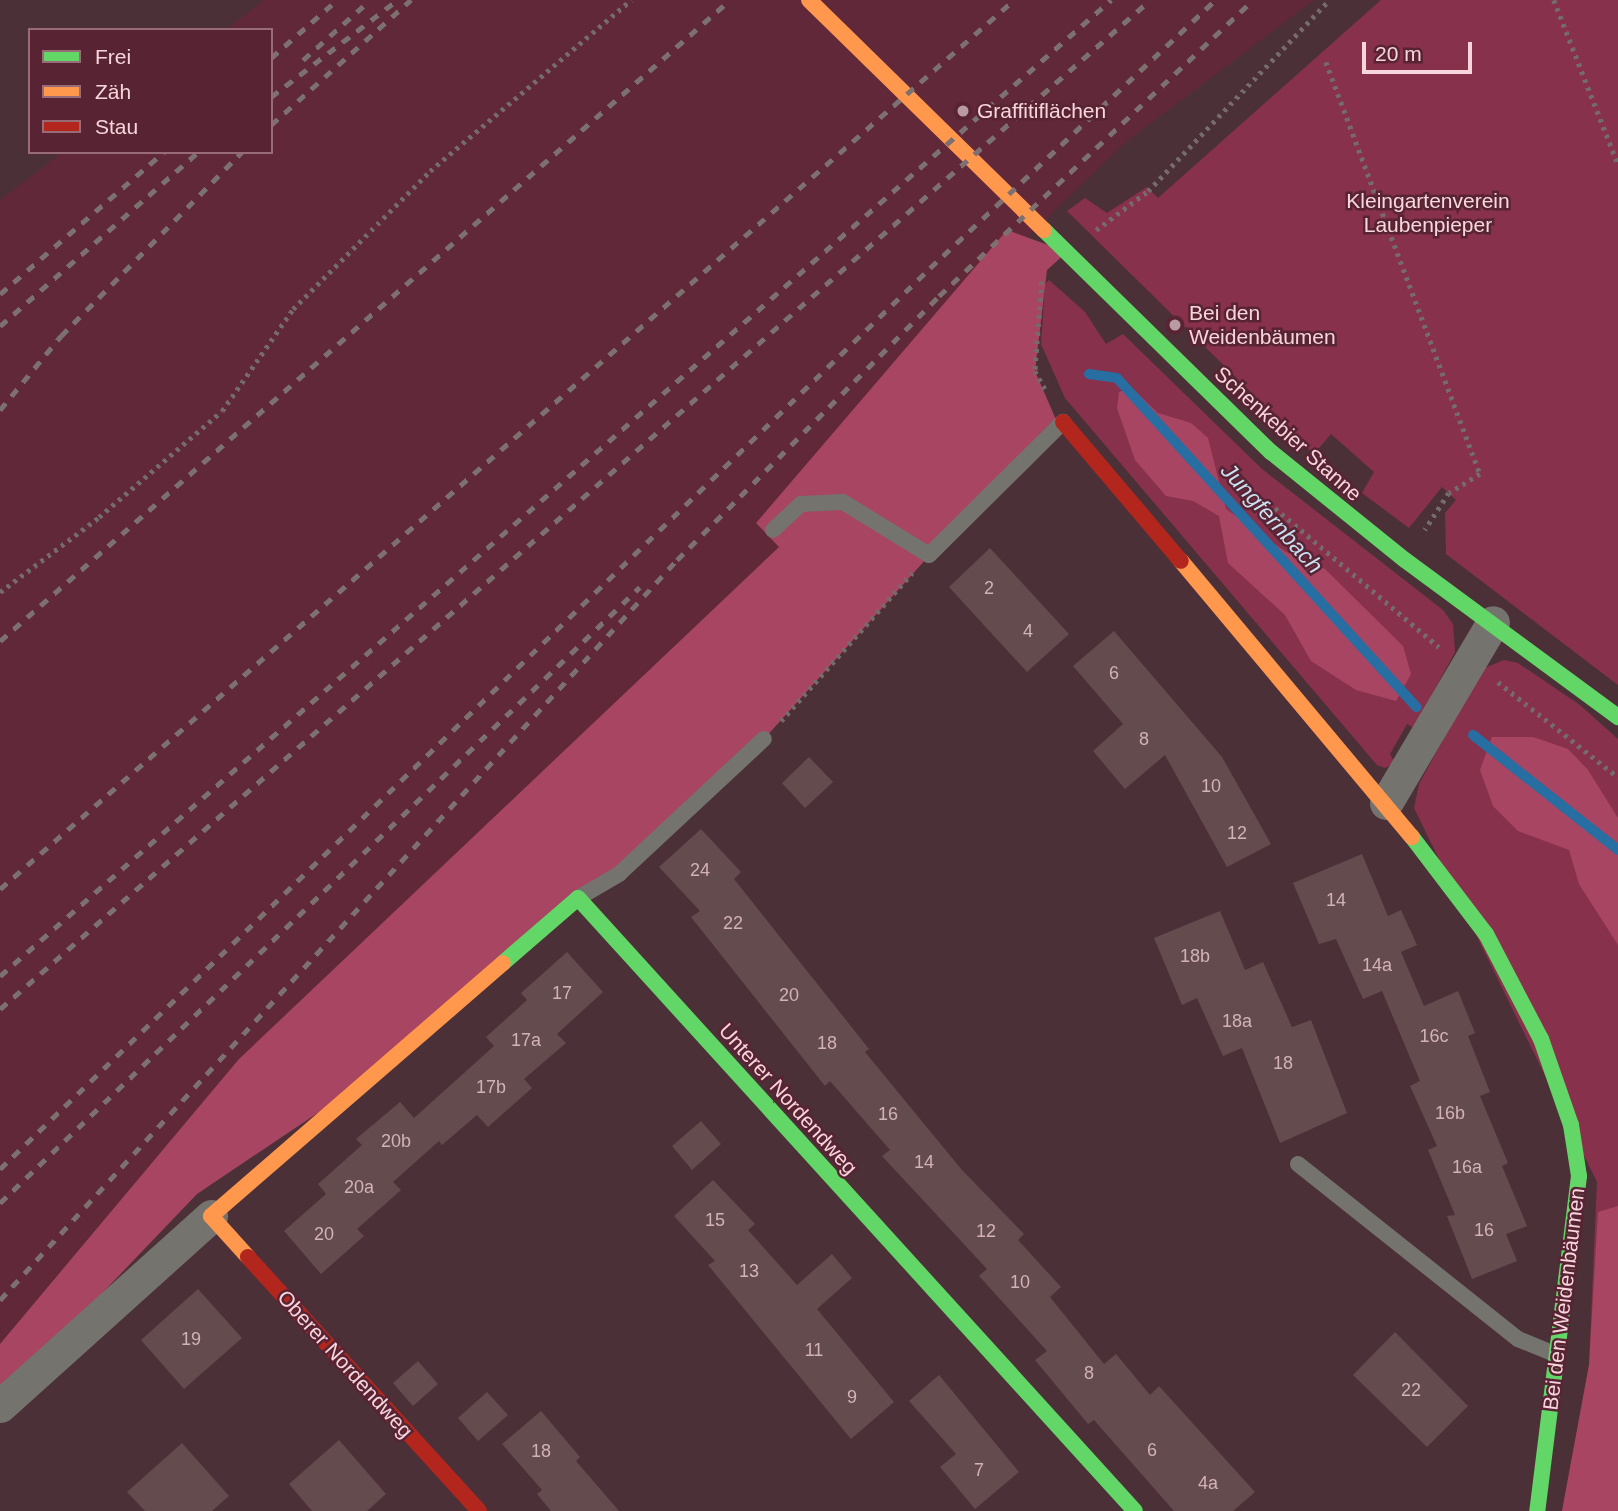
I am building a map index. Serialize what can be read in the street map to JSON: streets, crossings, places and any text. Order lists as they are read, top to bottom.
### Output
{
  "streets": {
    "street": [
      "Schenkebier Stanne",
      "Unterer Nordendweg",
      "Bei den Weidenbäumen",
      "Oberer Nordendweg"
    ]
  },
  "water": ["Jungfernbach"],
  "parks": ["Kleingartenverein Laubenpieper"],
  "places": ["Graffitiflächen", "Bei den Weidenbäumen"],
  "house_numbers": [
    "2",
    "4",
    "6",
    "8",
    "10",
    "12",
    "24",
    "14",
    "22",
    "18b",
    "14a",
    "17",
    "20",
    "18a",
    "16c",
    "17a",
    "18",
    "18",
    "17b",
    "16b",
    "16",
    "20b",
    "14",
    "16a",
    "20a",
    "15",
    "16",
    "12",
    "20",
    "13",
    "10",
    "19",
    "11",
    "8",
    "22",
    "9",
    "6",
    "18",
    "7",
    "4a"
  ],
  "legend": ["Frei", "Zäh", "Stau"],
  "scale_bar": "20 m"
}
